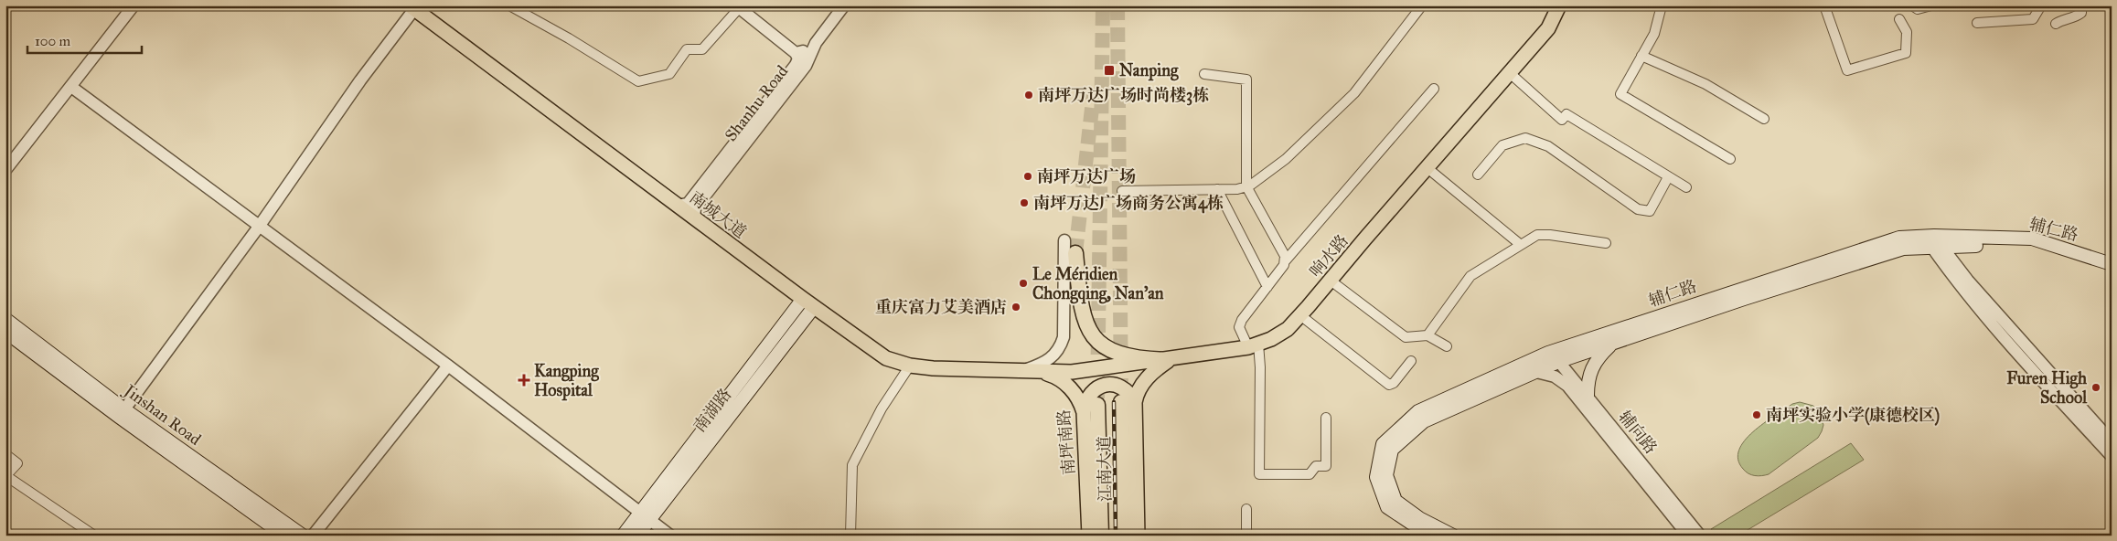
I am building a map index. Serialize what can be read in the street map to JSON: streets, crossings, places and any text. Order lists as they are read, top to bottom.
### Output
{
  "streets": {
    "highway": ["江南大道"],
    "main road": [
      "南城大道",
      "辅仁路",
      "响水路",
      "南湖路",
      "Jinshan Road",
      "南坪南路"
    ],
    "street": ["Shanhu Road", "辅向路"]
  },
  "crossings": [
    ["Shanhu Road", "南城大道"],
    ["南城大道", "响水路"],
    ["南城大道", "南湖路"],
    ["南城大道", "南坪南路"],
    ["辅仁路", "辅向路"],
    ["响水路", "南坪南路"]
  ],
  "places": {
    "transit": ["Nanping"],
    "other": [
      "南坪万达广场时尚楼3栋",
      "南坪万达广场",
      "南坪万达广场商务公寓4栋",
      "Le Méridien Chongqing, Nan'an",
      "重庆富力艾美酒店",
      "Furen High School",
      "南坪实验小学(康德校区)"
    ],
    "health": ["Kangping Hospital"]
  },
  "scale_bar": "100 m"
}
